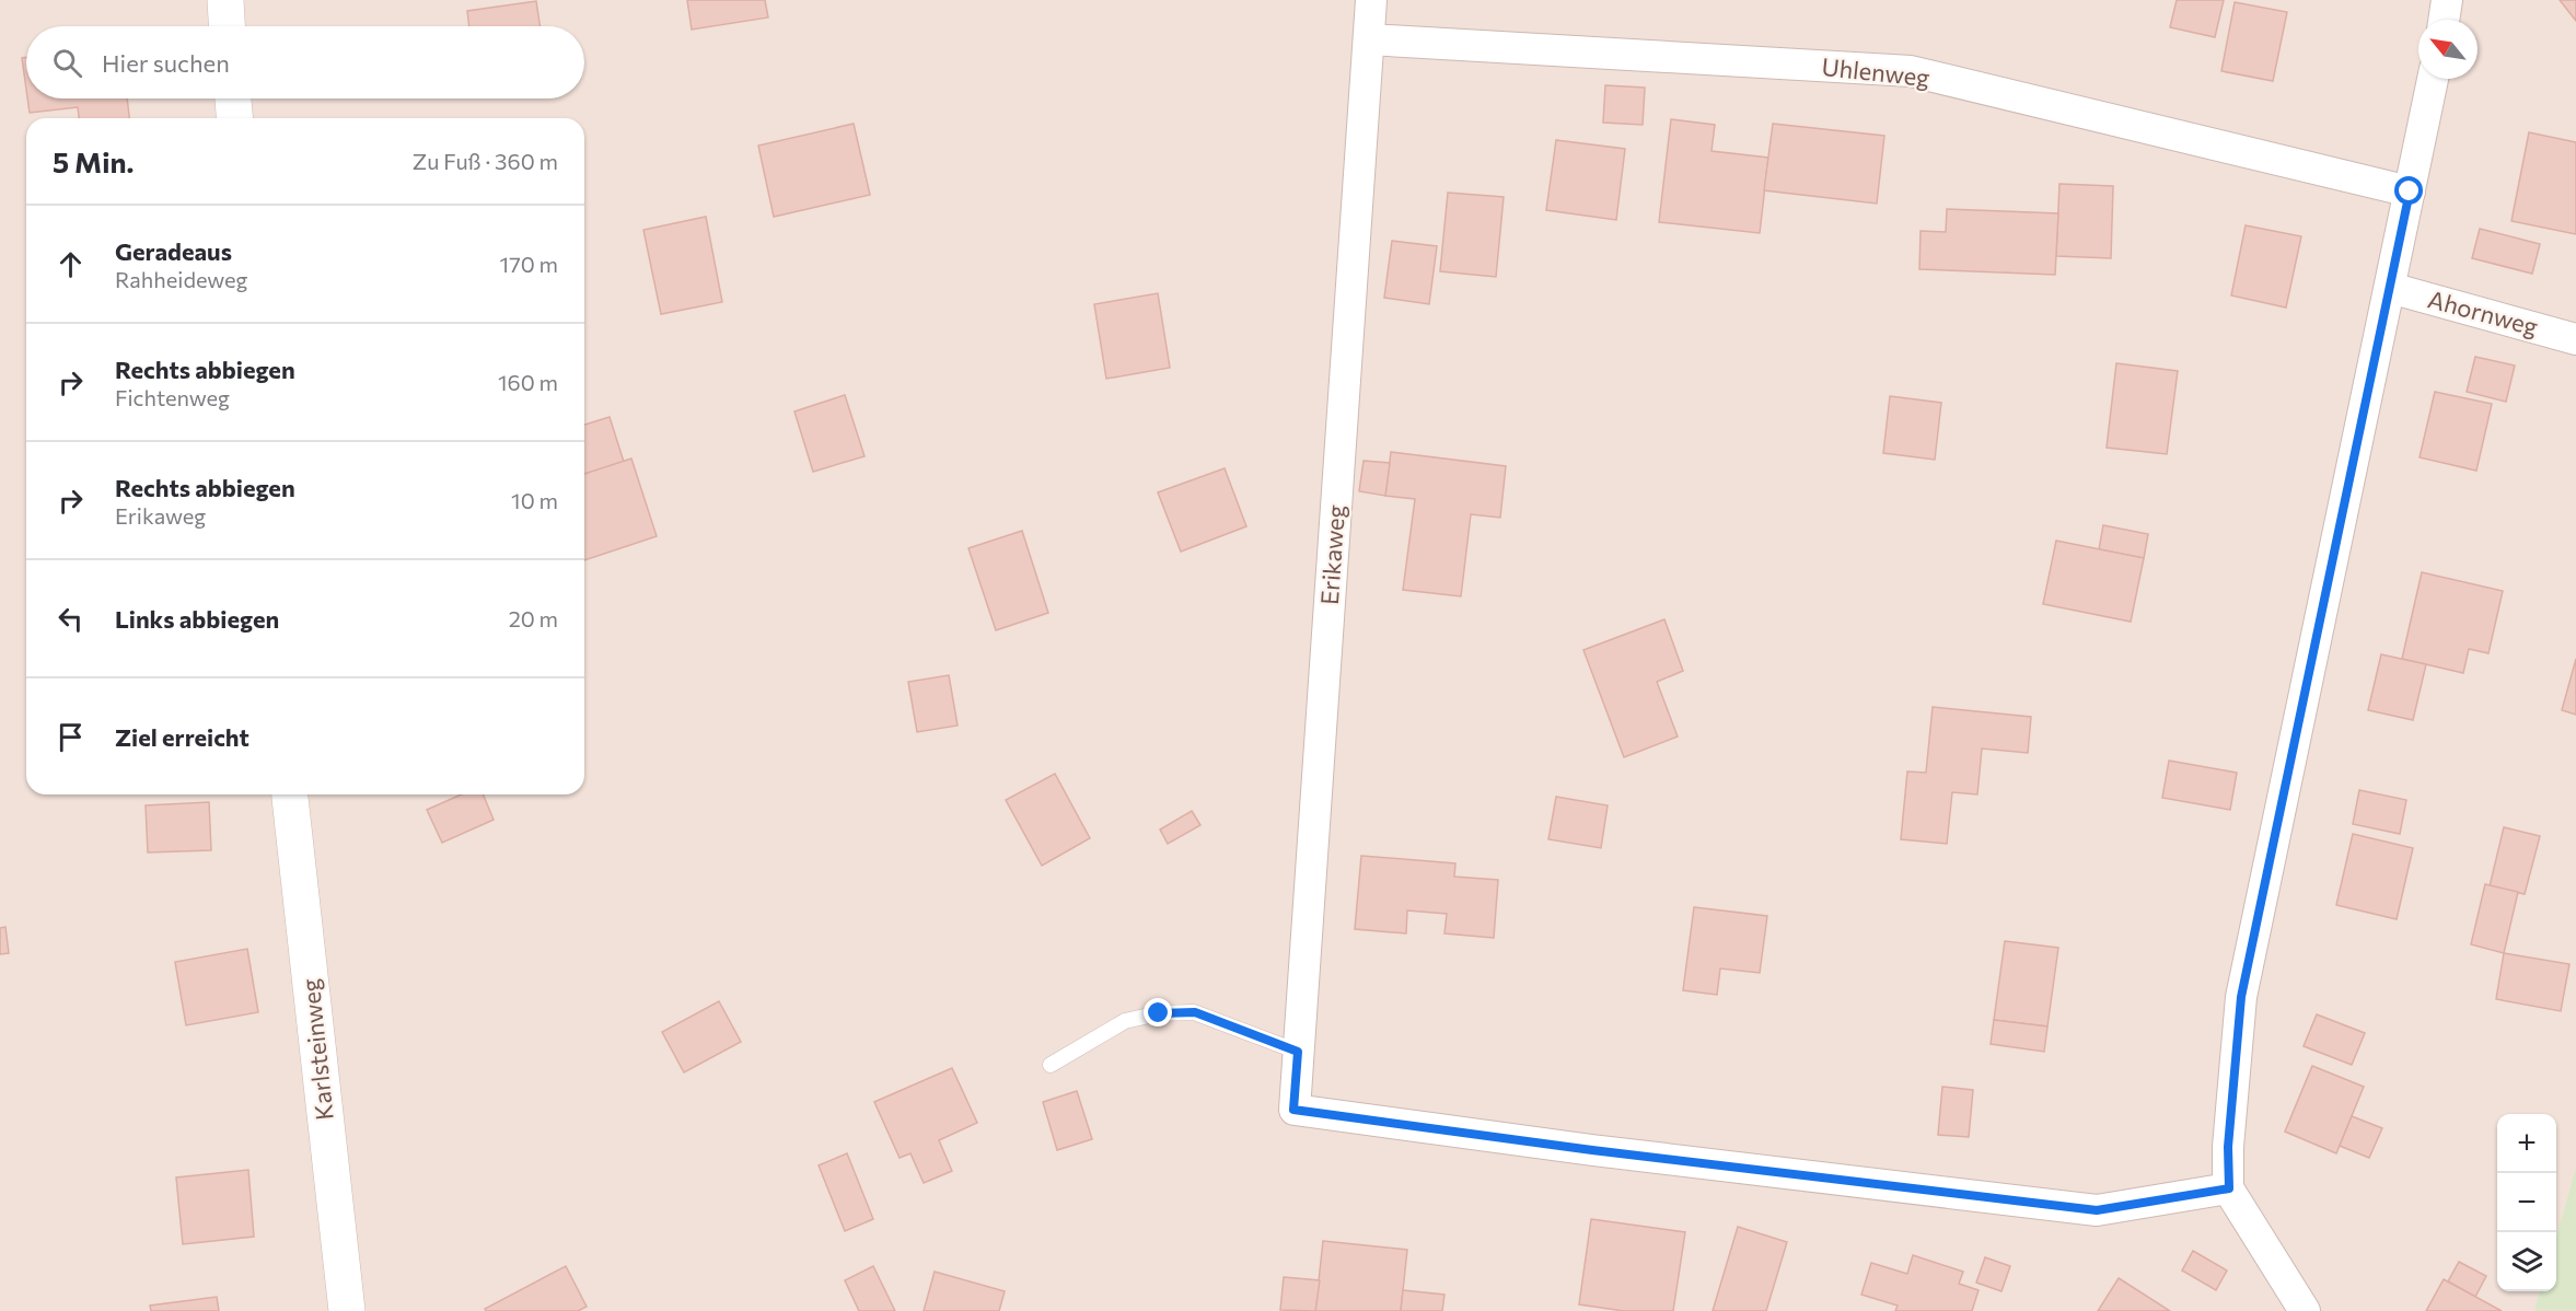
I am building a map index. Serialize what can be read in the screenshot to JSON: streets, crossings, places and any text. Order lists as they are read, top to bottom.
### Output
{
  "streets": {
    "street": [
      "Uhlenweg",
      "Ahornweg",
      "Erikaweg",
      "Karlsteinweg"
    ]
  },
  "crossings": [
    ["Uhlenweg", "Erikaweg"]
  ],
  "north": "top left",
  "page": {
    "search": "Hier suchen",
    "heading": ["5 Min.", "Zu Fuß · 360 m"],
    "list": [
      ["Geradeaus", "Rahheideweg", "170 m"],
      ["Rechts abbiegen", "Fichtenweg", "160 m"],
      ["Rechts abbiegen", "Erikaweg", "10 m"],
      ["Links abbiegen", "20 m"],
      "Ziel erreicht"
    ],
    "map_buttons": ["+", "−"]
  }
}
